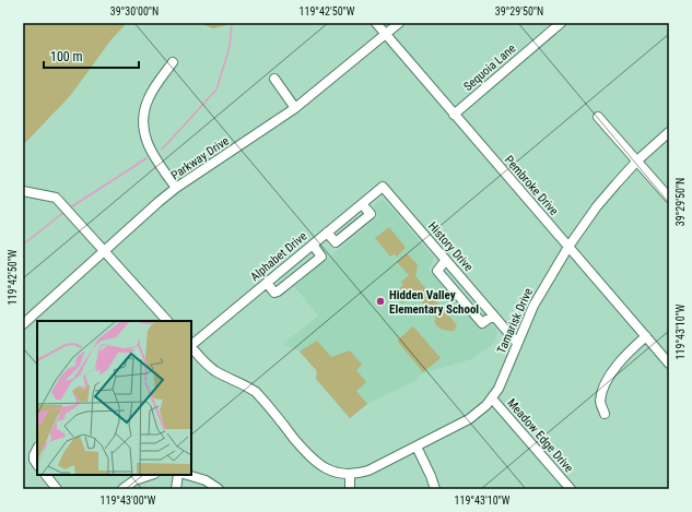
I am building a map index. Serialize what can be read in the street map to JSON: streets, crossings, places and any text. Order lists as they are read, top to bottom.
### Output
{
  "streets": {
    "street": [
      "Sequoia Lane",
      "Parkway Drive",
      "Pembroke Drive",
      "History Drive",
      "Alphabet Drive",
      "Tamarisk Drive",
      "Meadow Edge Drive"
    ]
  },
  "crossings": [
    ["Sequoia Lane", "Pembroke Drive"],
    ["Parkway Drive", "Pembroke Drive"],
    ["Pembroke Drive", "Tamarisk Drive"],
    ["History Drive", "Alphabet Drive"],
    ["History Drive", "Tamarisk Drive"],
    ["Tamarisk Drive", "Meadow Edge Drive"]
  ],
  "places": ["Hidden Valley Elementary School"],
  "scale_bar": "100 m",
  "coordinates": [
    "39°30'00\"N",
    "119°42'50\"W",
    "39°29'50\"N",
    "119°43'10\"W",
    "119°43'00\"W"
  ]
}
